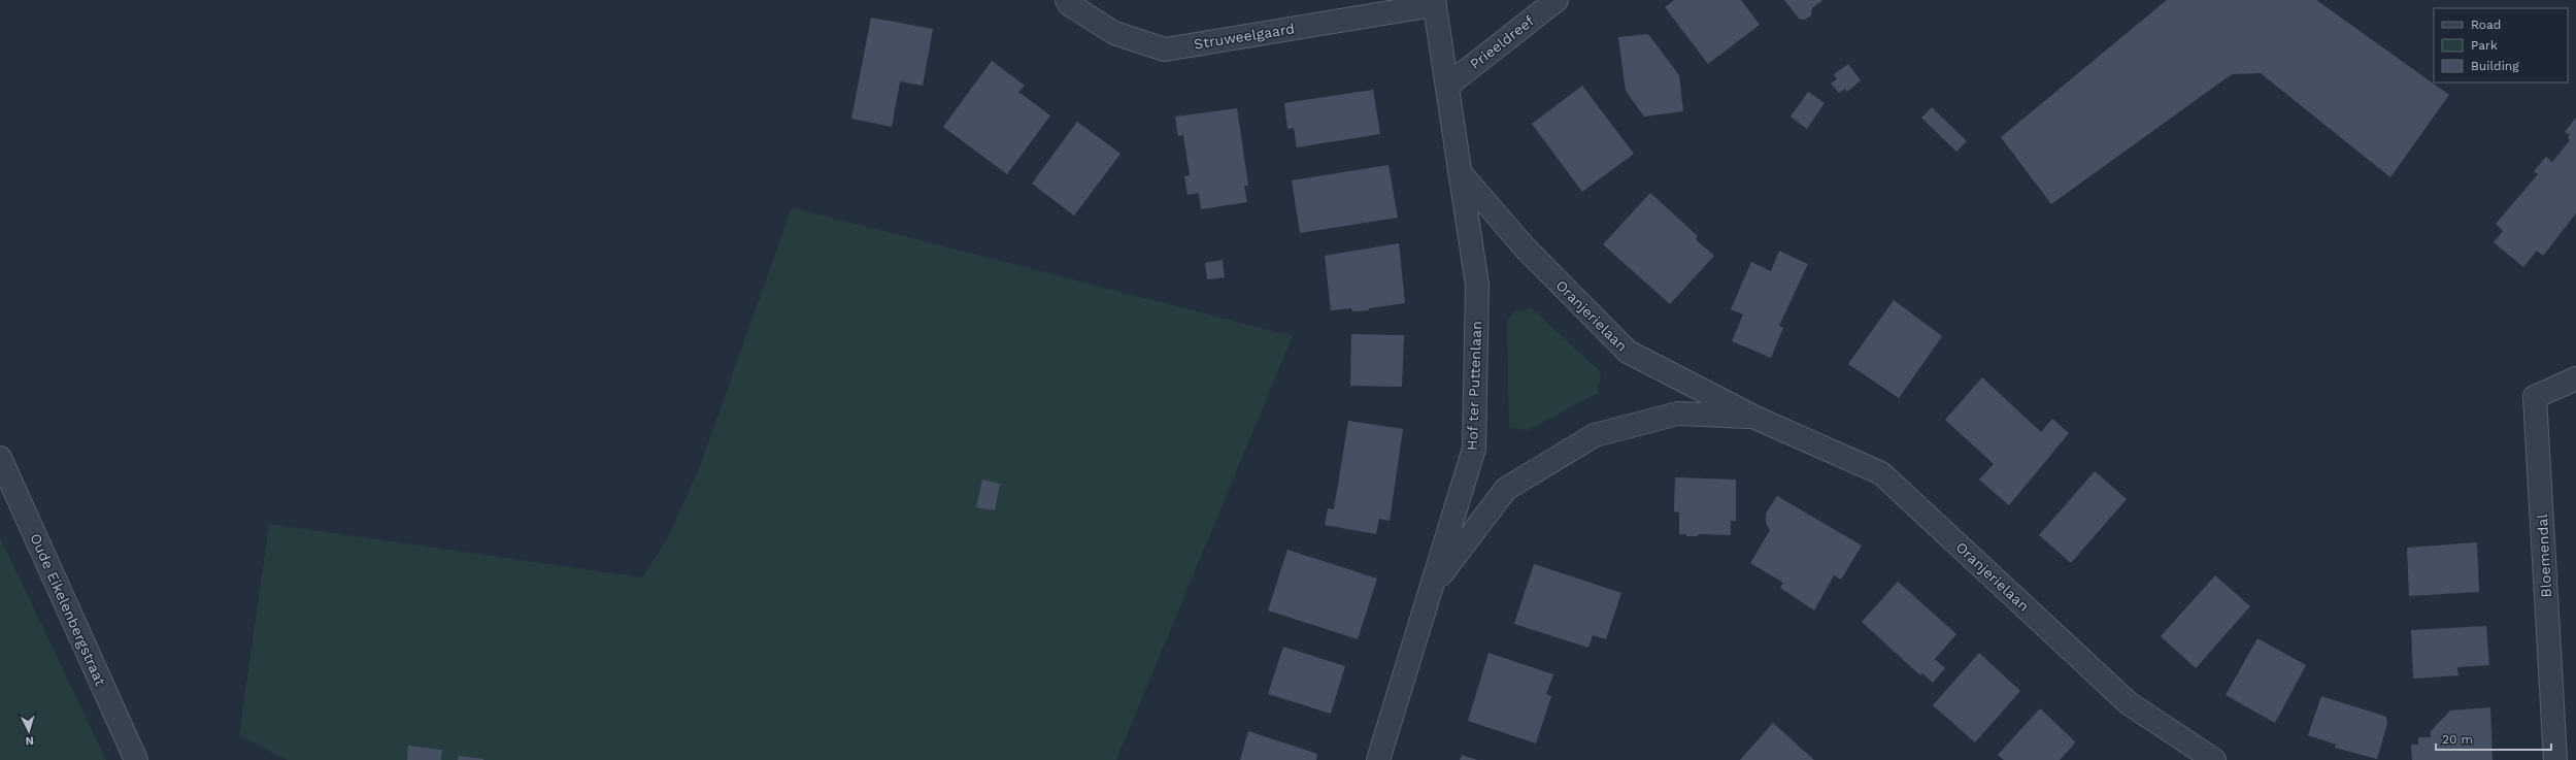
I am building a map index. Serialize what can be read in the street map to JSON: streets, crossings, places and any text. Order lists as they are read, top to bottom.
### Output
{
  "streets": {
    "street": [
      "Struweelgaard",
      "Prieeldreef",
      "Oranjerielaan",
      "Hof ter Puttenlaan",
      "Bloemendal",
      "Oude Eikelenbergstraat"
    ]
  },
  "crossings": [
    ["Struweelgaard", "Hof ter Puttenlaan"],
    ["Prieeldreef", "Hof ter Puttenlaan"],
    ["Oranjerielaan", "Hof ter Puttenlaan"]
  ],
  "legend": ["Road", "Park", "Building"],
  "scale_bar": "20 m",
  "north": "bottom"
}
